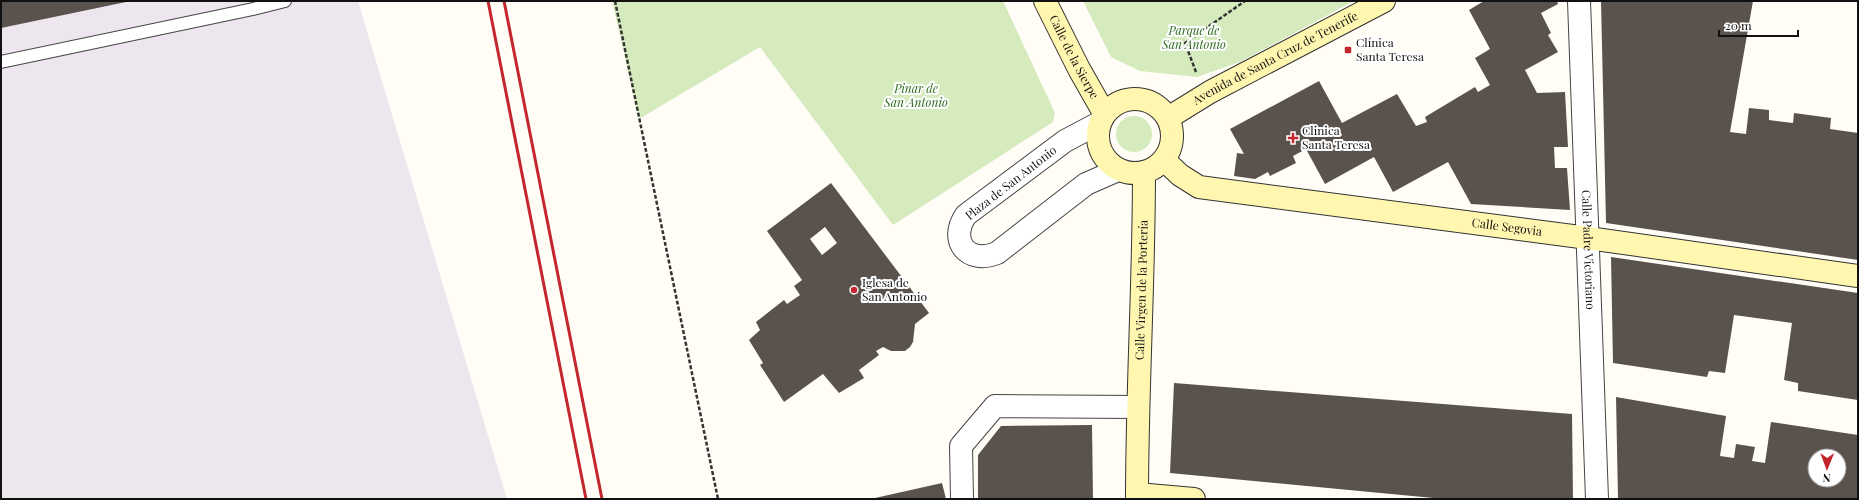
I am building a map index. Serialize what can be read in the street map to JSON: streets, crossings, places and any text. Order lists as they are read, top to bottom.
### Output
{
  "streets": {
    "street": [
      "Calle de la Sierpe",
      "Avenida de Santa Cruz de Tenerife",
      "Plaza de San Antonio",
      "Calle Segovia",
      "Calle Padre Victoriano",
      "Calle Virgen de la Portería"
    ]
  },
  "crossings": [
    ["Calle de la Sierpe", "Avenida de Santa Cruz de Tenerife"],
    ["Calle de la Sierpe", "Plaza de San Antonio"],
    ["Calle de la Sierpe", "Calle Segovia"],
    ["Calle de la Sierpe", "Calle Virgen de la Portería"],
    ["Avenida de Santa Cruz de Tenerife", "Plaza de San Antonio"],
    ["Avenida de Santa Cruz de Tenerife", "Calle Segovia"],
    ["Avenida de Santa Cruz de Tenerife", "Calle Virgen de la Portería"],
    ["Plaza de San Antonio", "Calle Segovia"],
    ["Plaza de San Antonio", "Calle Virgen de la Portería"],
    ["Calle Segovia", "Calle Padre Victoriano"],
    ["Calle Segovia", "Calle Virgen de la Portería"]
  ],
  "parks": ["Parque de San Antonio", "Pinar de San Antonio"],
  "places": {
    "transit": ["Clínica Santa Teresa"],
    "health": ["Clinica Santa Teresa"],
    "other": ["Iglesa de San Antonio"]
  },
  "scale_bar": "20 m",
  "north": "bottom"
}
